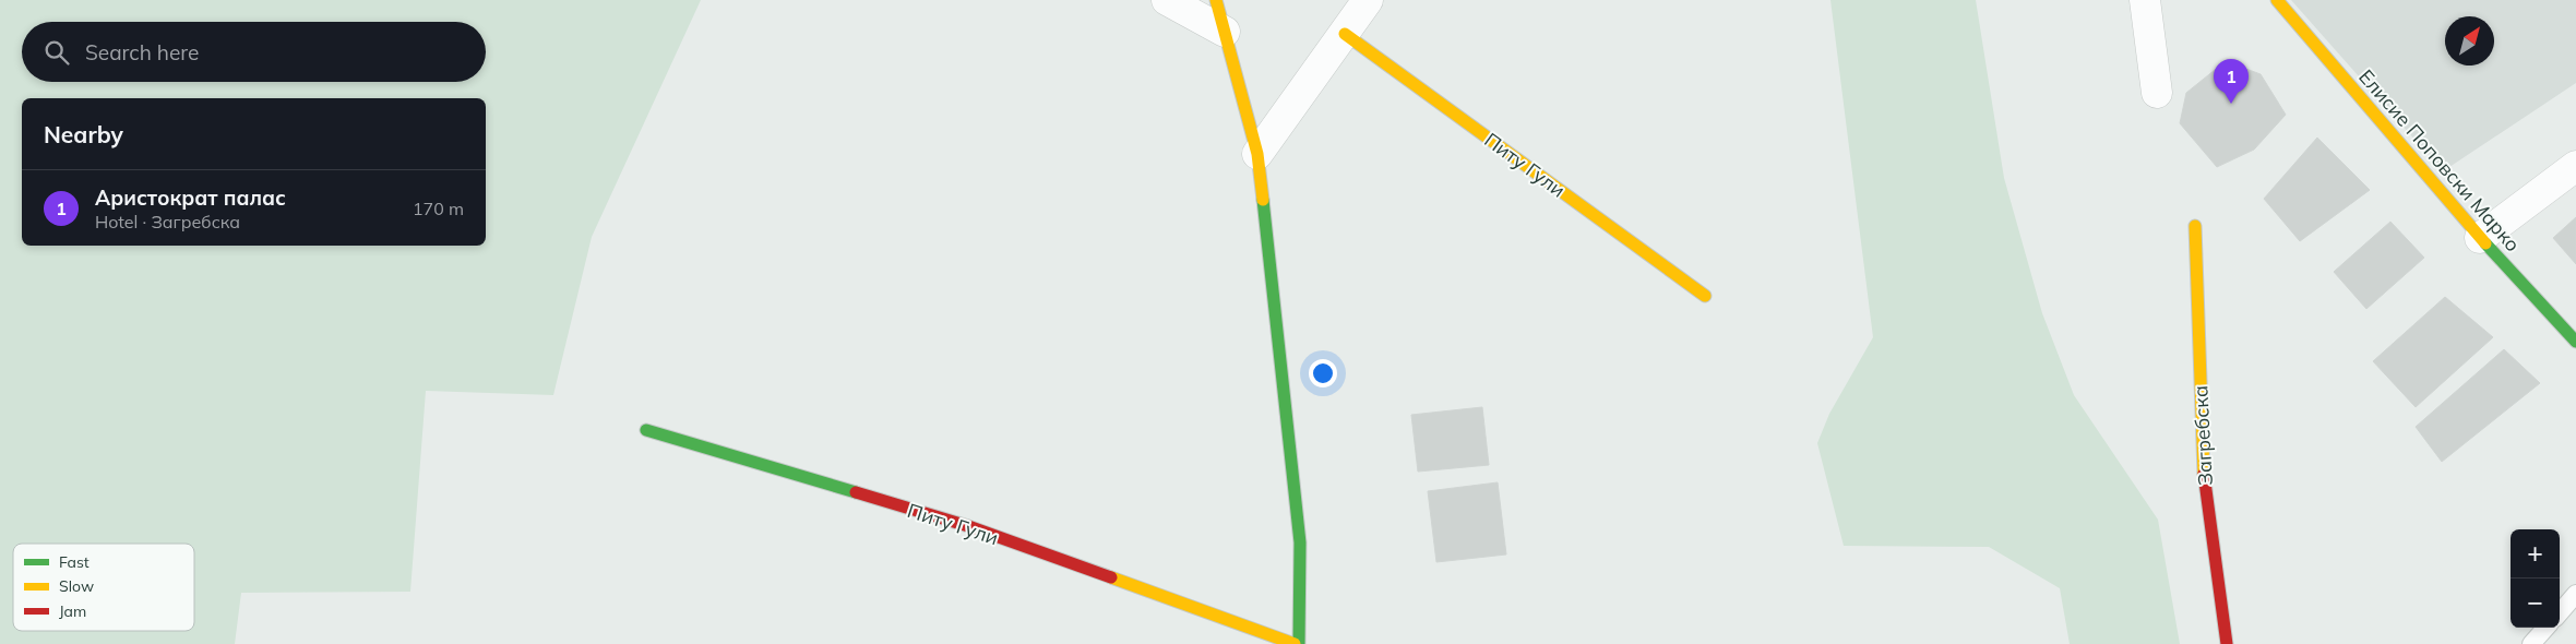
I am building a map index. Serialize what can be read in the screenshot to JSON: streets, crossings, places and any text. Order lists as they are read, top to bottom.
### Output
{
  "streets": {
    "street": ["Елисие Поповски Марко", "Питу Гули", "Загребска"]
  },
  "legend": ["Fast", "Slow", "Jam"],
  "north": "top right",
  "page": {
    "search": "Search here",
    "pins": "1",
    "heading": "Nearby",
    "list": [
      {
        "mark": "1",
        "name": "Аристократ палас",
        "note": "Hotel · Загребска",
        "value": "170 m"
      }
    ],
    "map_buttons": ["+", "−"]
  }
}
